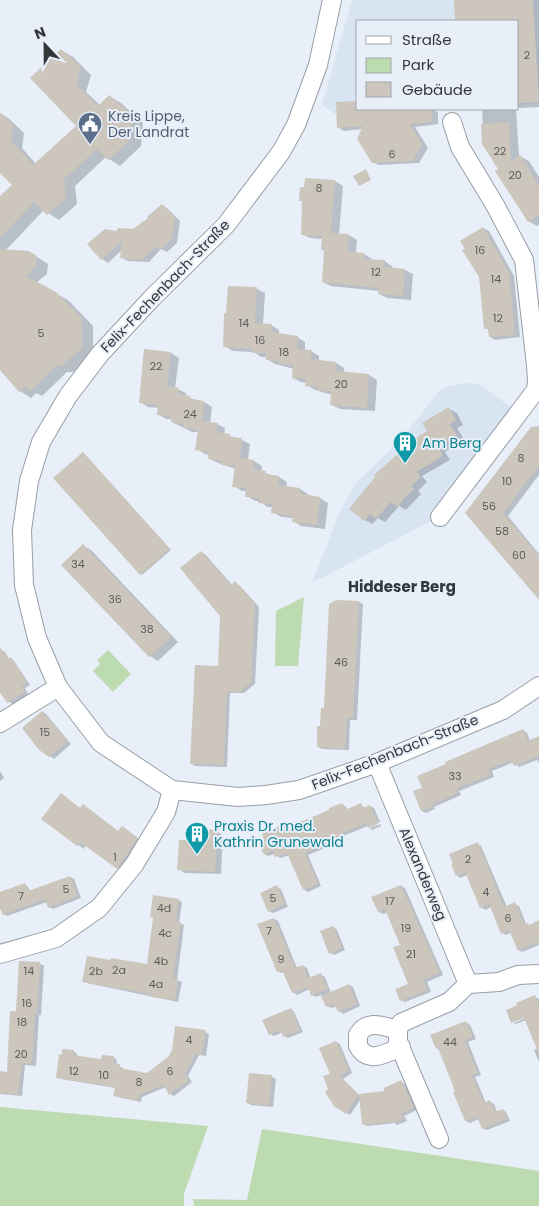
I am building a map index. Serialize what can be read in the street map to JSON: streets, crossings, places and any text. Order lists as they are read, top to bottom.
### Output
{
  "streets": {
    "street": ["Felix-Fechenbach-Straße", "Alexanderweg"]
  },
  "crossings": [
    ["Felix-Fechenbach-Straße", "Alexanderweg"]
  ],
  "districts": ["Hiddeser Berg"],
  "places": {
    "public building": ["Kreis Lippe, Der Landrat"],
    "building": ["Am Berg", "Praxis Dr. med. Kathrin Grunewald"]
  },
  "house_numbers": [
    "2",
    "22",
    "6",
    "20",
    "8",
    "16",
    "12",
    "14",
    "12",
    "14",
    "5",
    "16",
    "18",
    "22",
    "20",
    "24",
    "8",
    "10",
    "56",
    "58",
    "60",
    "34",
    "36",
    "38",
    "46",
    "15",
    "33",
    "1",
    "2",
    "5",
    "4",
    "7",
    "5",
    "17",
    "4d",
    "6",
    "19",
    "7",
    "4c",
    "21",
    "9",
    "4b",
    "2a",
    "14",
    "2b",
    "4a",
    "16",
    "18",
    "4",
    "44",
    "20",
    "12",
    "6",
    "10",
    "8"
  ],
  "legend": ["Straße", "Park", "Gebäude"],
  "north": "top"
}
